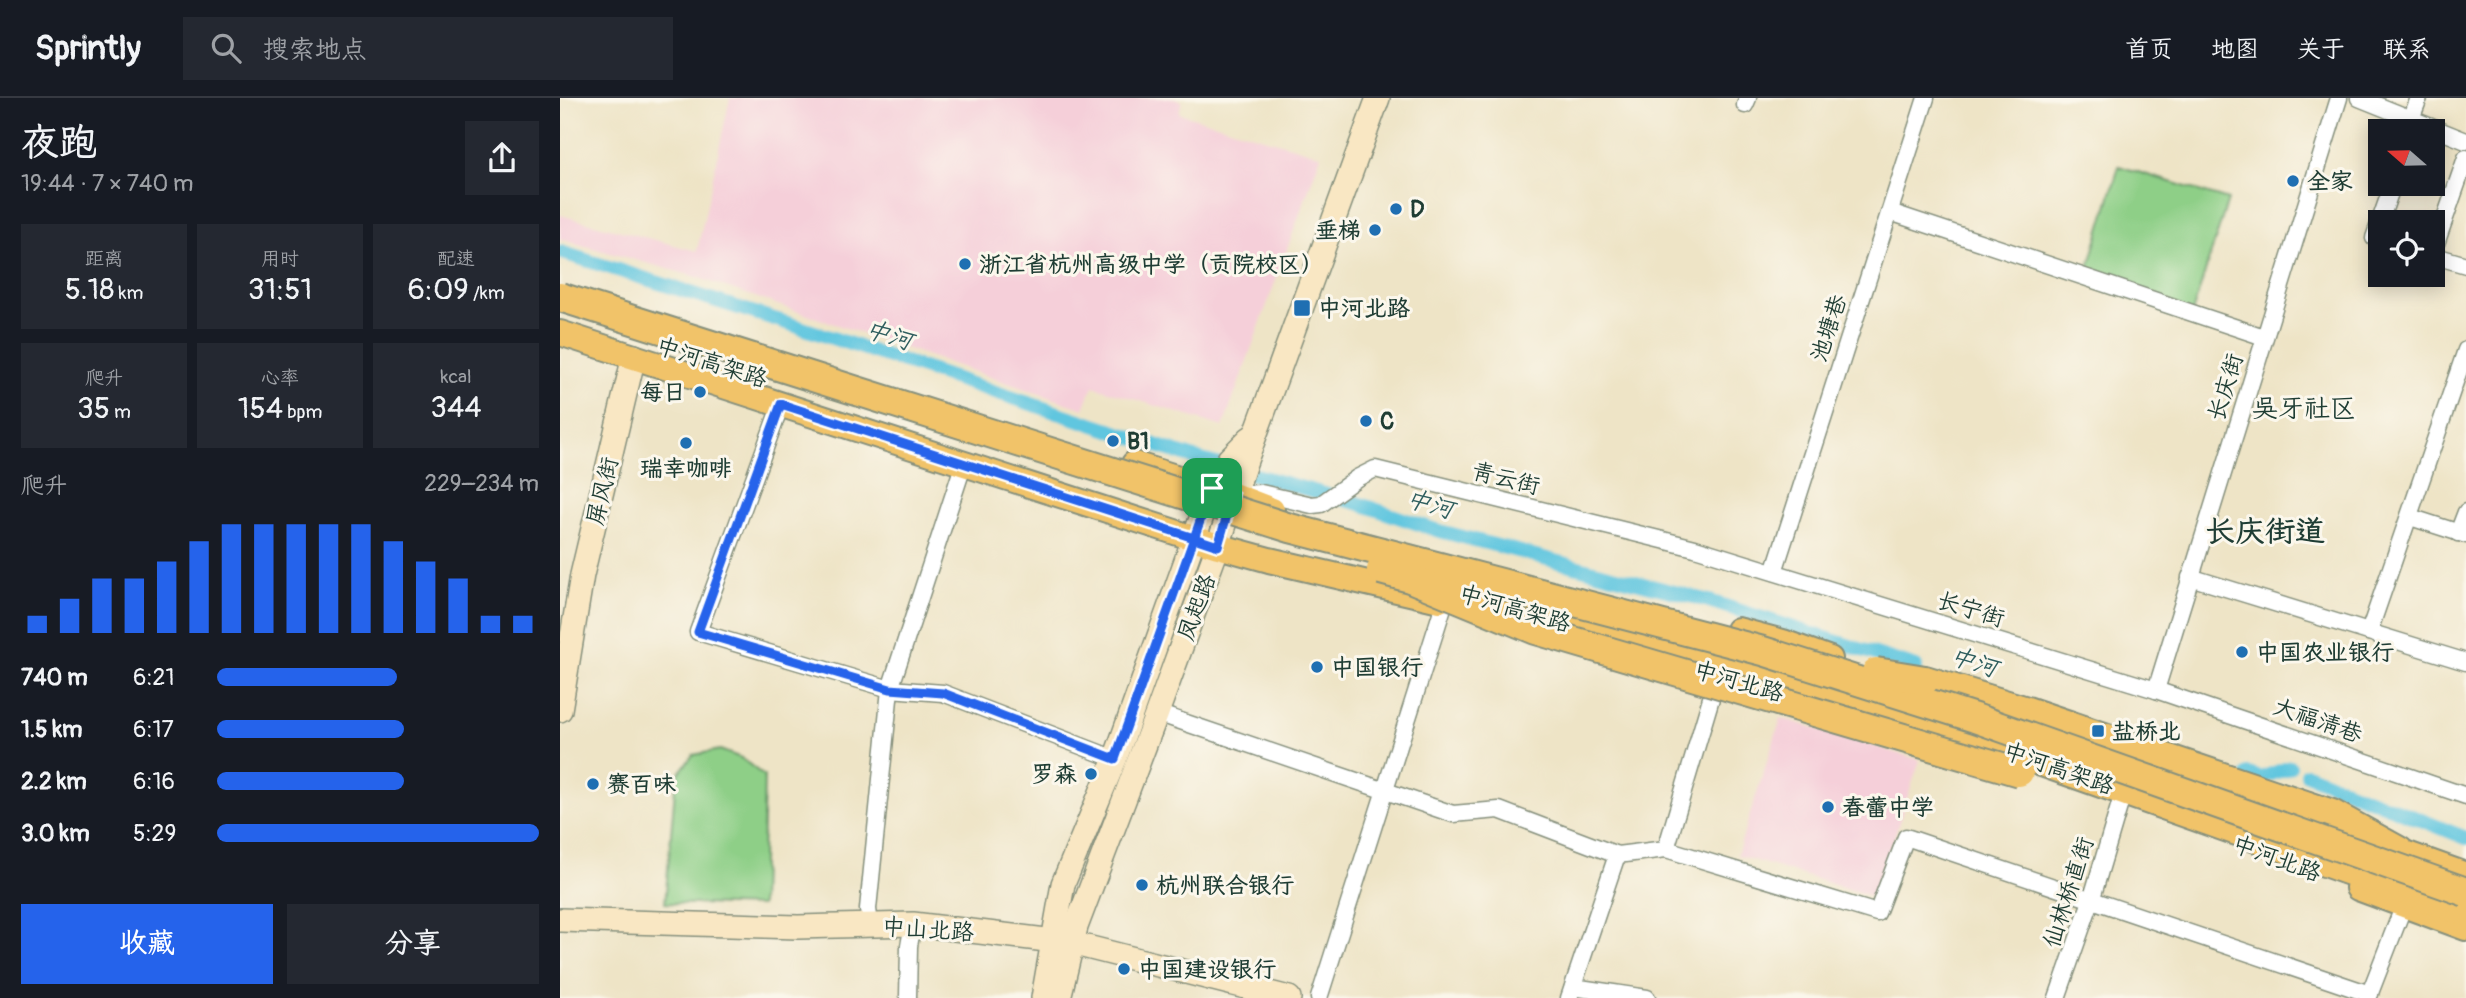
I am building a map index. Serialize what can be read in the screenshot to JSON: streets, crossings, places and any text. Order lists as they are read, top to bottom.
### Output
{
  "streets": {
    "highway": ["中河高架路"],
    "main road": [
      "屏风街",
      "凤起路",
      "中河北路",
      "中山北路"
    ],
    "street": [
      "池塘巷",
      "长庆街",
      "青云街",
      "长宁街",
      "大福清巷",
      "仙林桥直街"
    ]
  },
  "crossings": [
    ["池塘巷", "青云街"],
    ["池塘巷", "长宁街"],
    ["长庆街", "长宁街"],
    ["长庆街", "大福清巷"],
    ["青云街", "凤起路"],
    ["青云街", "长宁街"],
    ["青云街", "中河北路"],
    ["屏风街", "中河北路"],
    ["凤起路", "中河北路"],
    ["凤起路", "中山北路"],
    ["长宁街", "大福清巷"],
    ["中河北路", "仙林桥直街"]
  ],
  "districts": ["吴牙社区", "长庆街道"],
  "water": ["中河"],
  "places": {
    "other": [
      "全家",
      "D",
      "垂梯",
      "浙江省杭州高级中学（贡院校区）",
      "每日",
      "C",
      "B1",
      "瑞幸咖啡",
      "中国农业银行",
      "中国银行",
      "罗森",
      "赛百味",
      "春蕾中学",
      "杭州联合银行",
      "中国建设银行"
    ],
    "transit": ["中河北路", "盐桥北"]
  },
  "north": "left",
  "page": {
    "header": "Sprintly",
    "search": "搜索地点",
    "nav": [
      "首页",
      "地图",
      "关于",
      "联系"
    ],
    "heading": ["夜跑", "19:44 · 7 × 740 m"],
    "stats": [
      ["距离", "5.18 km"],
      ["用时", "31:51"],
      ["配速", "6:09 /km"],
      ["爬升", "35 m"],
      ["心率", "154 bpm"],
      ["kcal", "344"]
    ],
    "chart": ["爬升", "229–234 m"],
    "list": [
      {
        "name": "740 m",
        "note": "6:21"
      },
      {
        "name": "1.5 km",
        "note": "6:17"
      },
      {
        "name": "2.2 km",
        "note": "6:16"
      },
      {
        "name": "3.0 km",
        "note": "5:29"
      }
    ],
    "buttons": ["收藏", "分享"]
  }
}
